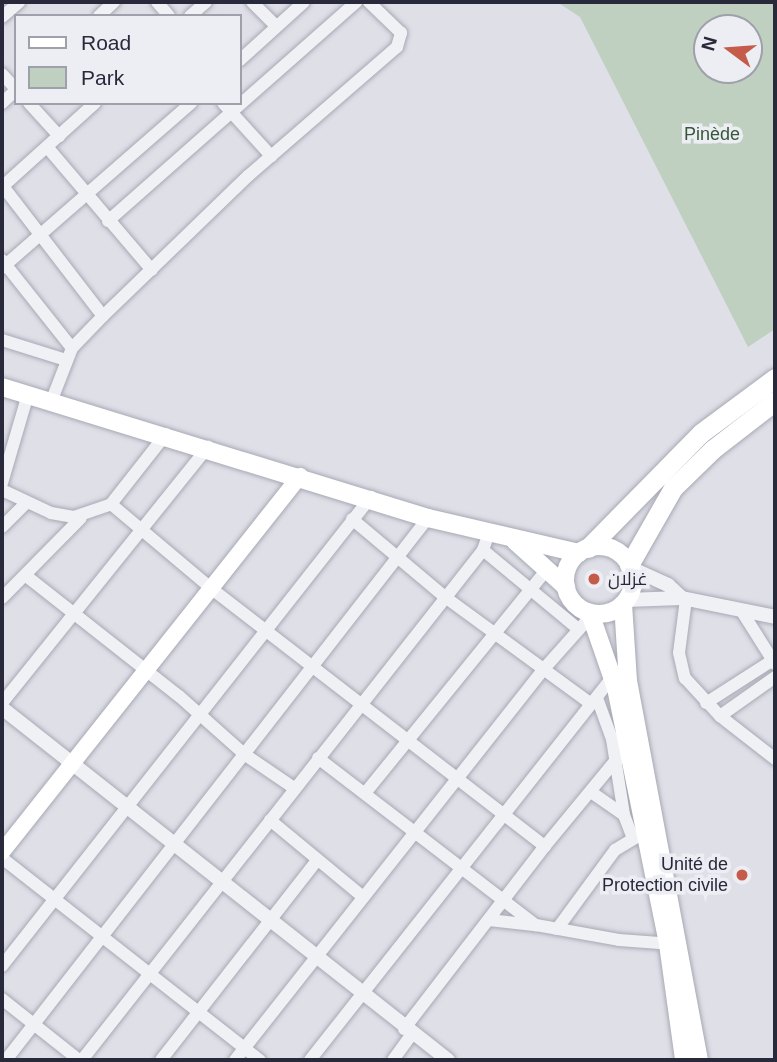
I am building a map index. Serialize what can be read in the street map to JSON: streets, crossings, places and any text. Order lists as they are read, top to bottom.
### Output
{
  "parks": ["Pinède"],
  "places": ["غزلان", "Unité de Protection civile"],
  "legend": ["Road", "Park"],
  "north": "left"
}
